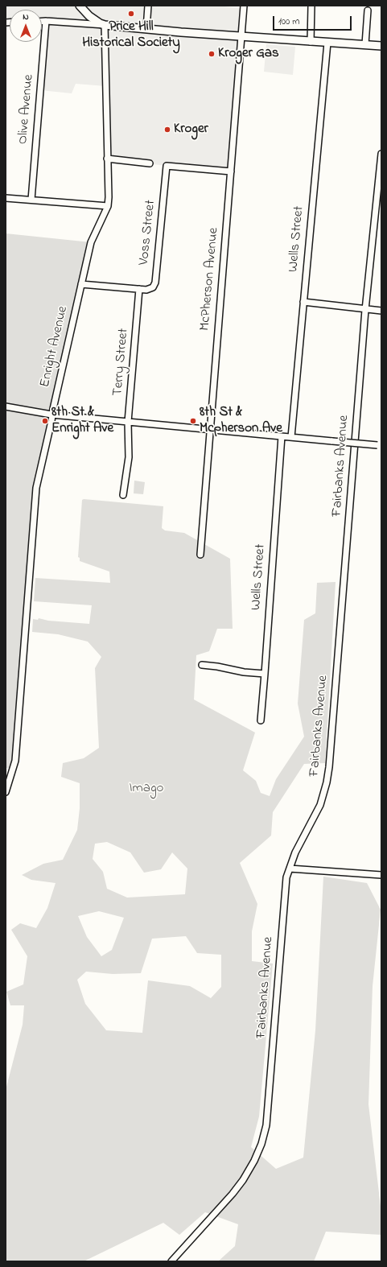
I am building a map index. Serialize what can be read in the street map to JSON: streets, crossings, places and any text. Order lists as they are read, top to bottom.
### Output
{
  "streets": {
    "street": [
      "Olive Avenue",
      "Voss Street",
      "Wells Street",
      "McPherson Avenue",
      "Enright Avenue",
      "Terry Street",
      "Fairbanks Avenue"
    ]
  },
  "crossings": [
    ["Voss Street", "McPherson Avenue"],
    ["Voss Street", "Terry Street"]
  ],
  "parks": ["Imago"],
  "places": [
    "Price Hill Historical Society",
    "Kroger Gas",
    "Kroger",
    "8th St & Enright Ave",
    "8th St & Mcpherson Ave"
  ],
  "scale_bar": "100 m",
  "north": "top"
}
